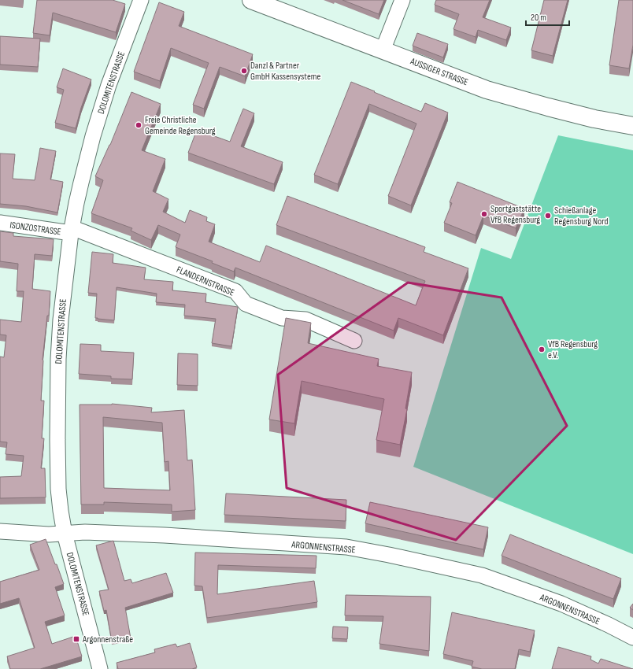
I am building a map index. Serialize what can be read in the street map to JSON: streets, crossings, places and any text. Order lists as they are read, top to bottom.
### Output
{
  "streets": {
    "street": [
      "AUSSIGER STRASSE",
      "DOLOMITENSTRASSE",
      "ISONZOSTRASSE",
      "FLANDERNSTRASSE",
      "ARGONNENSTRASSE"
    ]
  },
  "crossings": [
    ["DOLOMITENSTRASSE", "ISONZOSTRASSE"],
    ["DOLOMITENSTRASSE", "FLANDERNSTRASSE"],
    ["DOLOMITENSTRASSE", "ARGONNENSTRASSE"],
    ["ISONZOSTRASSE", "FLANDERNSTRASSE"]
  ],
  "places": {
    "other": [
      "Danzl & Partner GmbH Kassensysteme",
      "Freie Christliche Gemeinde Regensburg",
      "Sportgaststätte VfB Regensburg",
      "Schießanlage Regensburg Nord",
      "VfB Regensburg e.V."
    ],
    "transit": ["Argonnenstraße"]
  },
  "scale_bar": "20 m"
}
